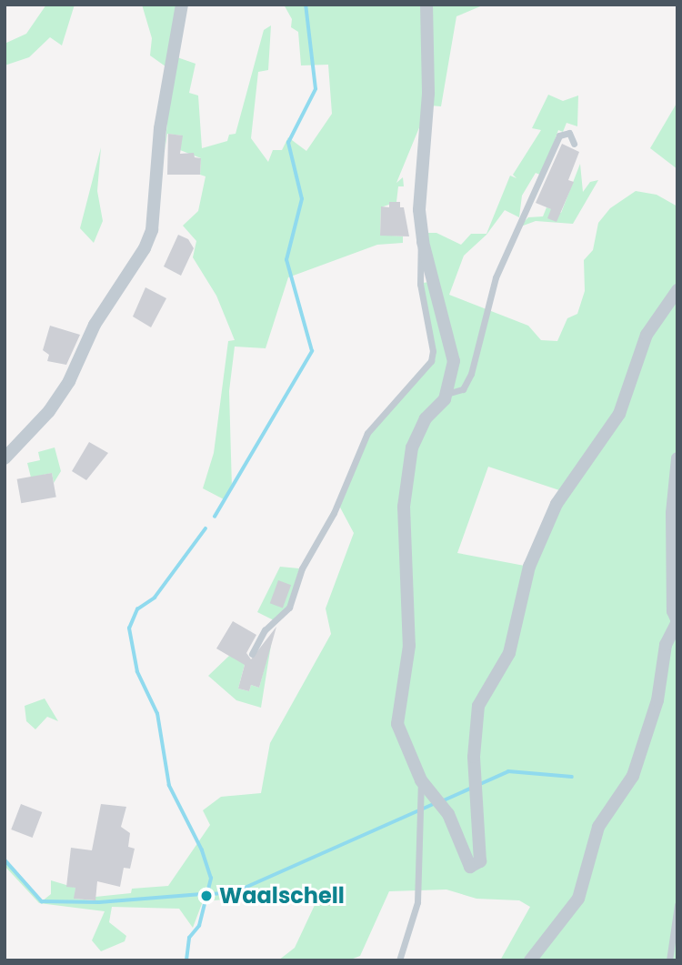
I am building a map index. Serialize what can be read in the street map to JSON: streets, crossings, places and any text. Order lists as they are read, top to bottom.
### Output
{
  "places": ["Waalschell"]
}
